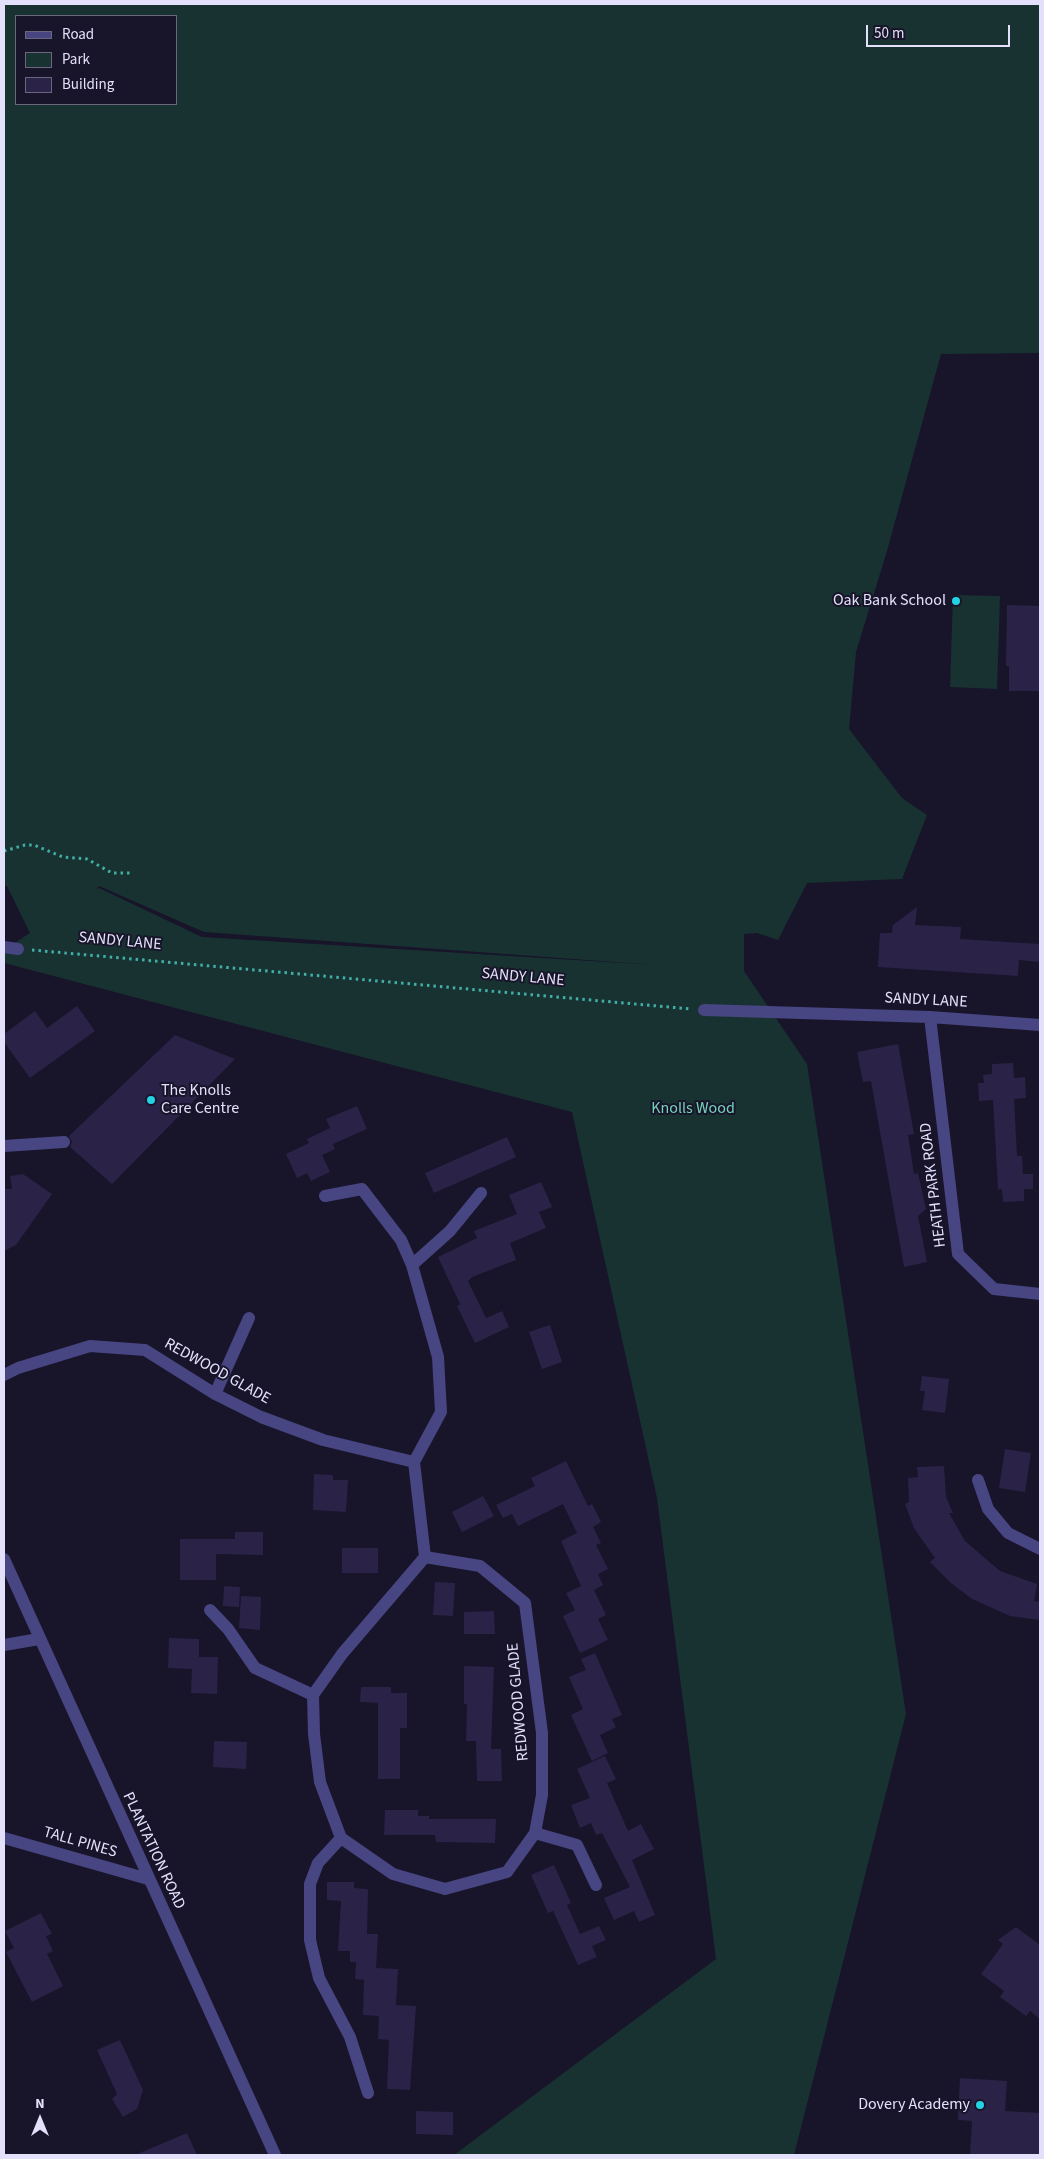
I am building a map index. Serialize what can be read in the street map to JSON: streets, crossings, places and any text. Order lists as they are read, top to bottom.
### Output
{
  "streets": {
    "street": [
      "SANDY LANE",
      "HEATH PARK ROAD",
      "REDWOOD GLADE",
      "TALL PINES",
      "PLANTATION ROAD"
    ]
  },
  "crossings": [
    ["SANDY LANE", "HEATH PARK ROAD"],
    ["TALL PINES", "PLANTATION ROAD"]
  ],
  "parks": ["Knolls Wood"],
  "places": ["Oak Bank School", "The Knolls Care Centre", "Dovery Academy"],
  "legend": ["Road", "Park", "Building"],
  "scale_bar": "50 m",
  "north": "top"
}
